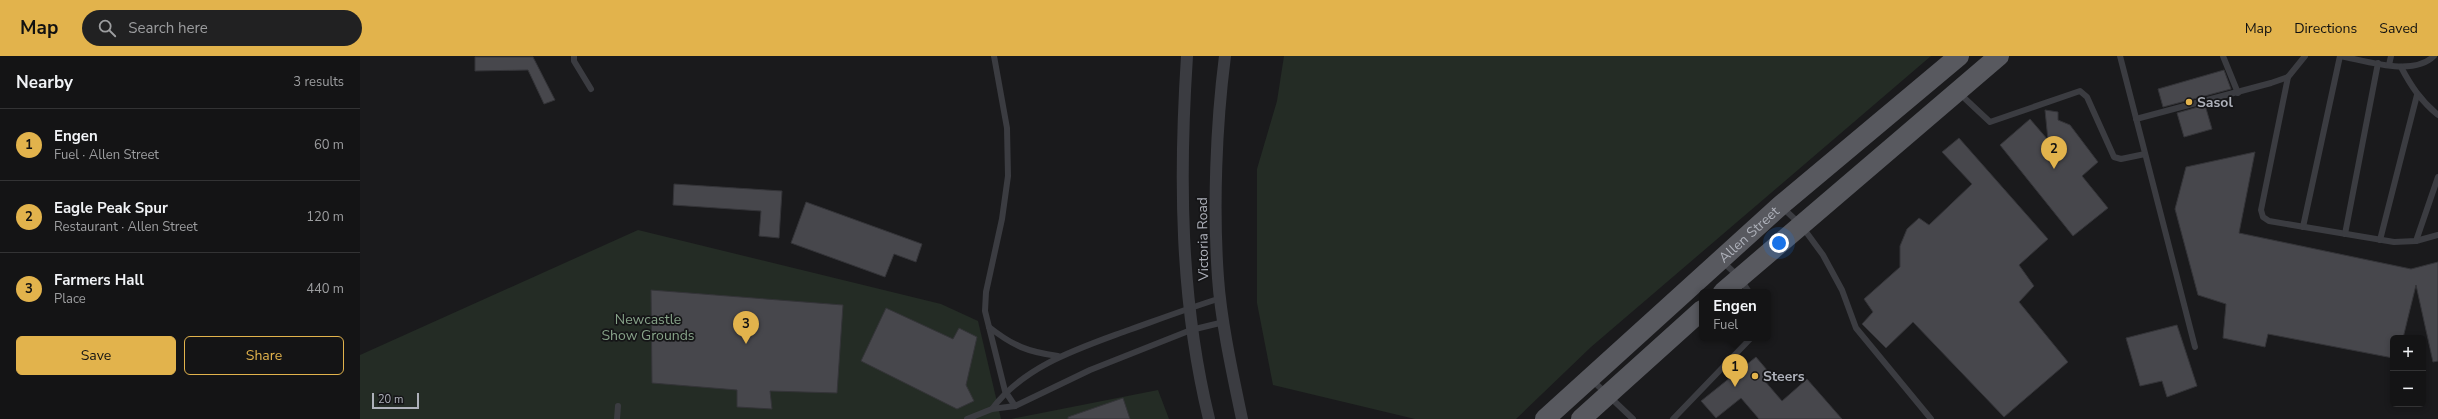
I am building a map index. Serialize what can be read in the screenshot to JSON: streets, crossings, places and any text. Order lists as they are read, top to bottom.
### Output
{
  "streets": {
    "main road": ["Allen Street"],
    "street": ["Victoria Road"]
  },
  "parks": ["Newcastle Show Grounds"],
  "places": ["Sasol", "Steers"],
  "scale_bar": "20 m",
  "page": {
    "header": "Map",
    "search": "Search here",
    "nav": ["Map", "Directions", "Saved"],
    "heading": ["Nearby", "3 results"],
    "list": [
      {
        "mark": "1",
        "name": "Engen",
        "note": "Fuel · Allen Street",
        "value": "60 m"
      },
      {
        "mark": "2",
        "name": "Eagle Peak Spur",
        "note": "Restaurant · Allen Street",
        "value": "120 m"
      },
      {
        "mark": "3",
        "name": "Farmers Hall",
        "note": "Place",
        "value": "440 m"
      }
    ],
    "pins": ["2", "3", "1"],
    "popup": ["Engen", "Fuel"],
    "buttons": ["Save", "Share"],
    "map_buttons": ["+", "−"],
    "scale": "20 m"
  }
}
